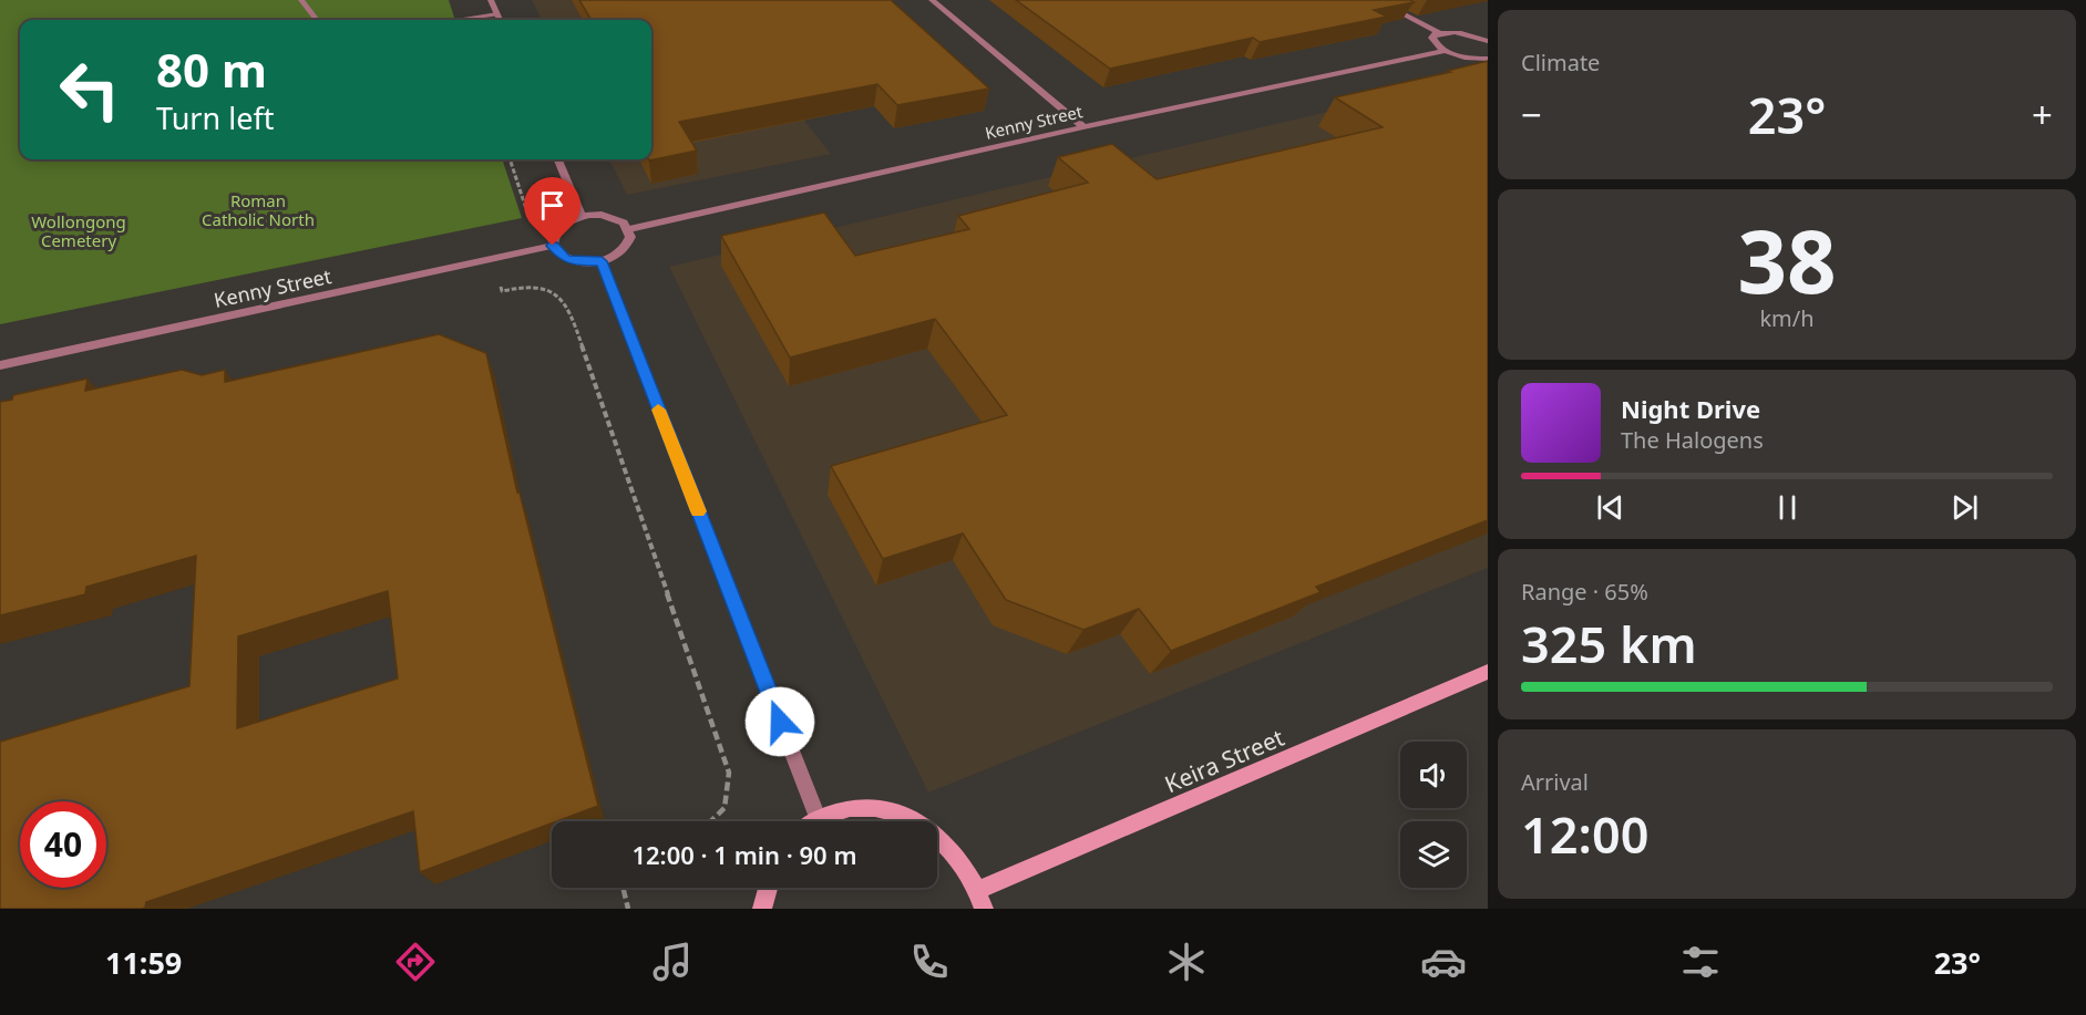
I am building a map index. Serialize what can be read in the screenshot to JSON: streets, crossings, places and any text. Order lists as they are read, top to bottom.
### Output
{
  "streets": {
    "main road": ["Keira Street"],
    "street": ["Kenny Street"]
  },
  "parks": ["Roman Catholic North", "Wollongong Cemetery"],
  "page": {
    "tile": [
      "Climate",
      ["38", "km/h"],
      ["Range · 65%", "325 km"],
      ["Arrival", "12:00"]
    ],
    "turn": ["80 m", "Turn left"],
    "heat": ["−", "23°", "+"],
    "song": ["Night Drive", "The Halogens"],
    "limit": "40",
    "trip": "12:00 · 1 min · 90 m",
    "tabs": ["11:59", "23°"]
  }
}
